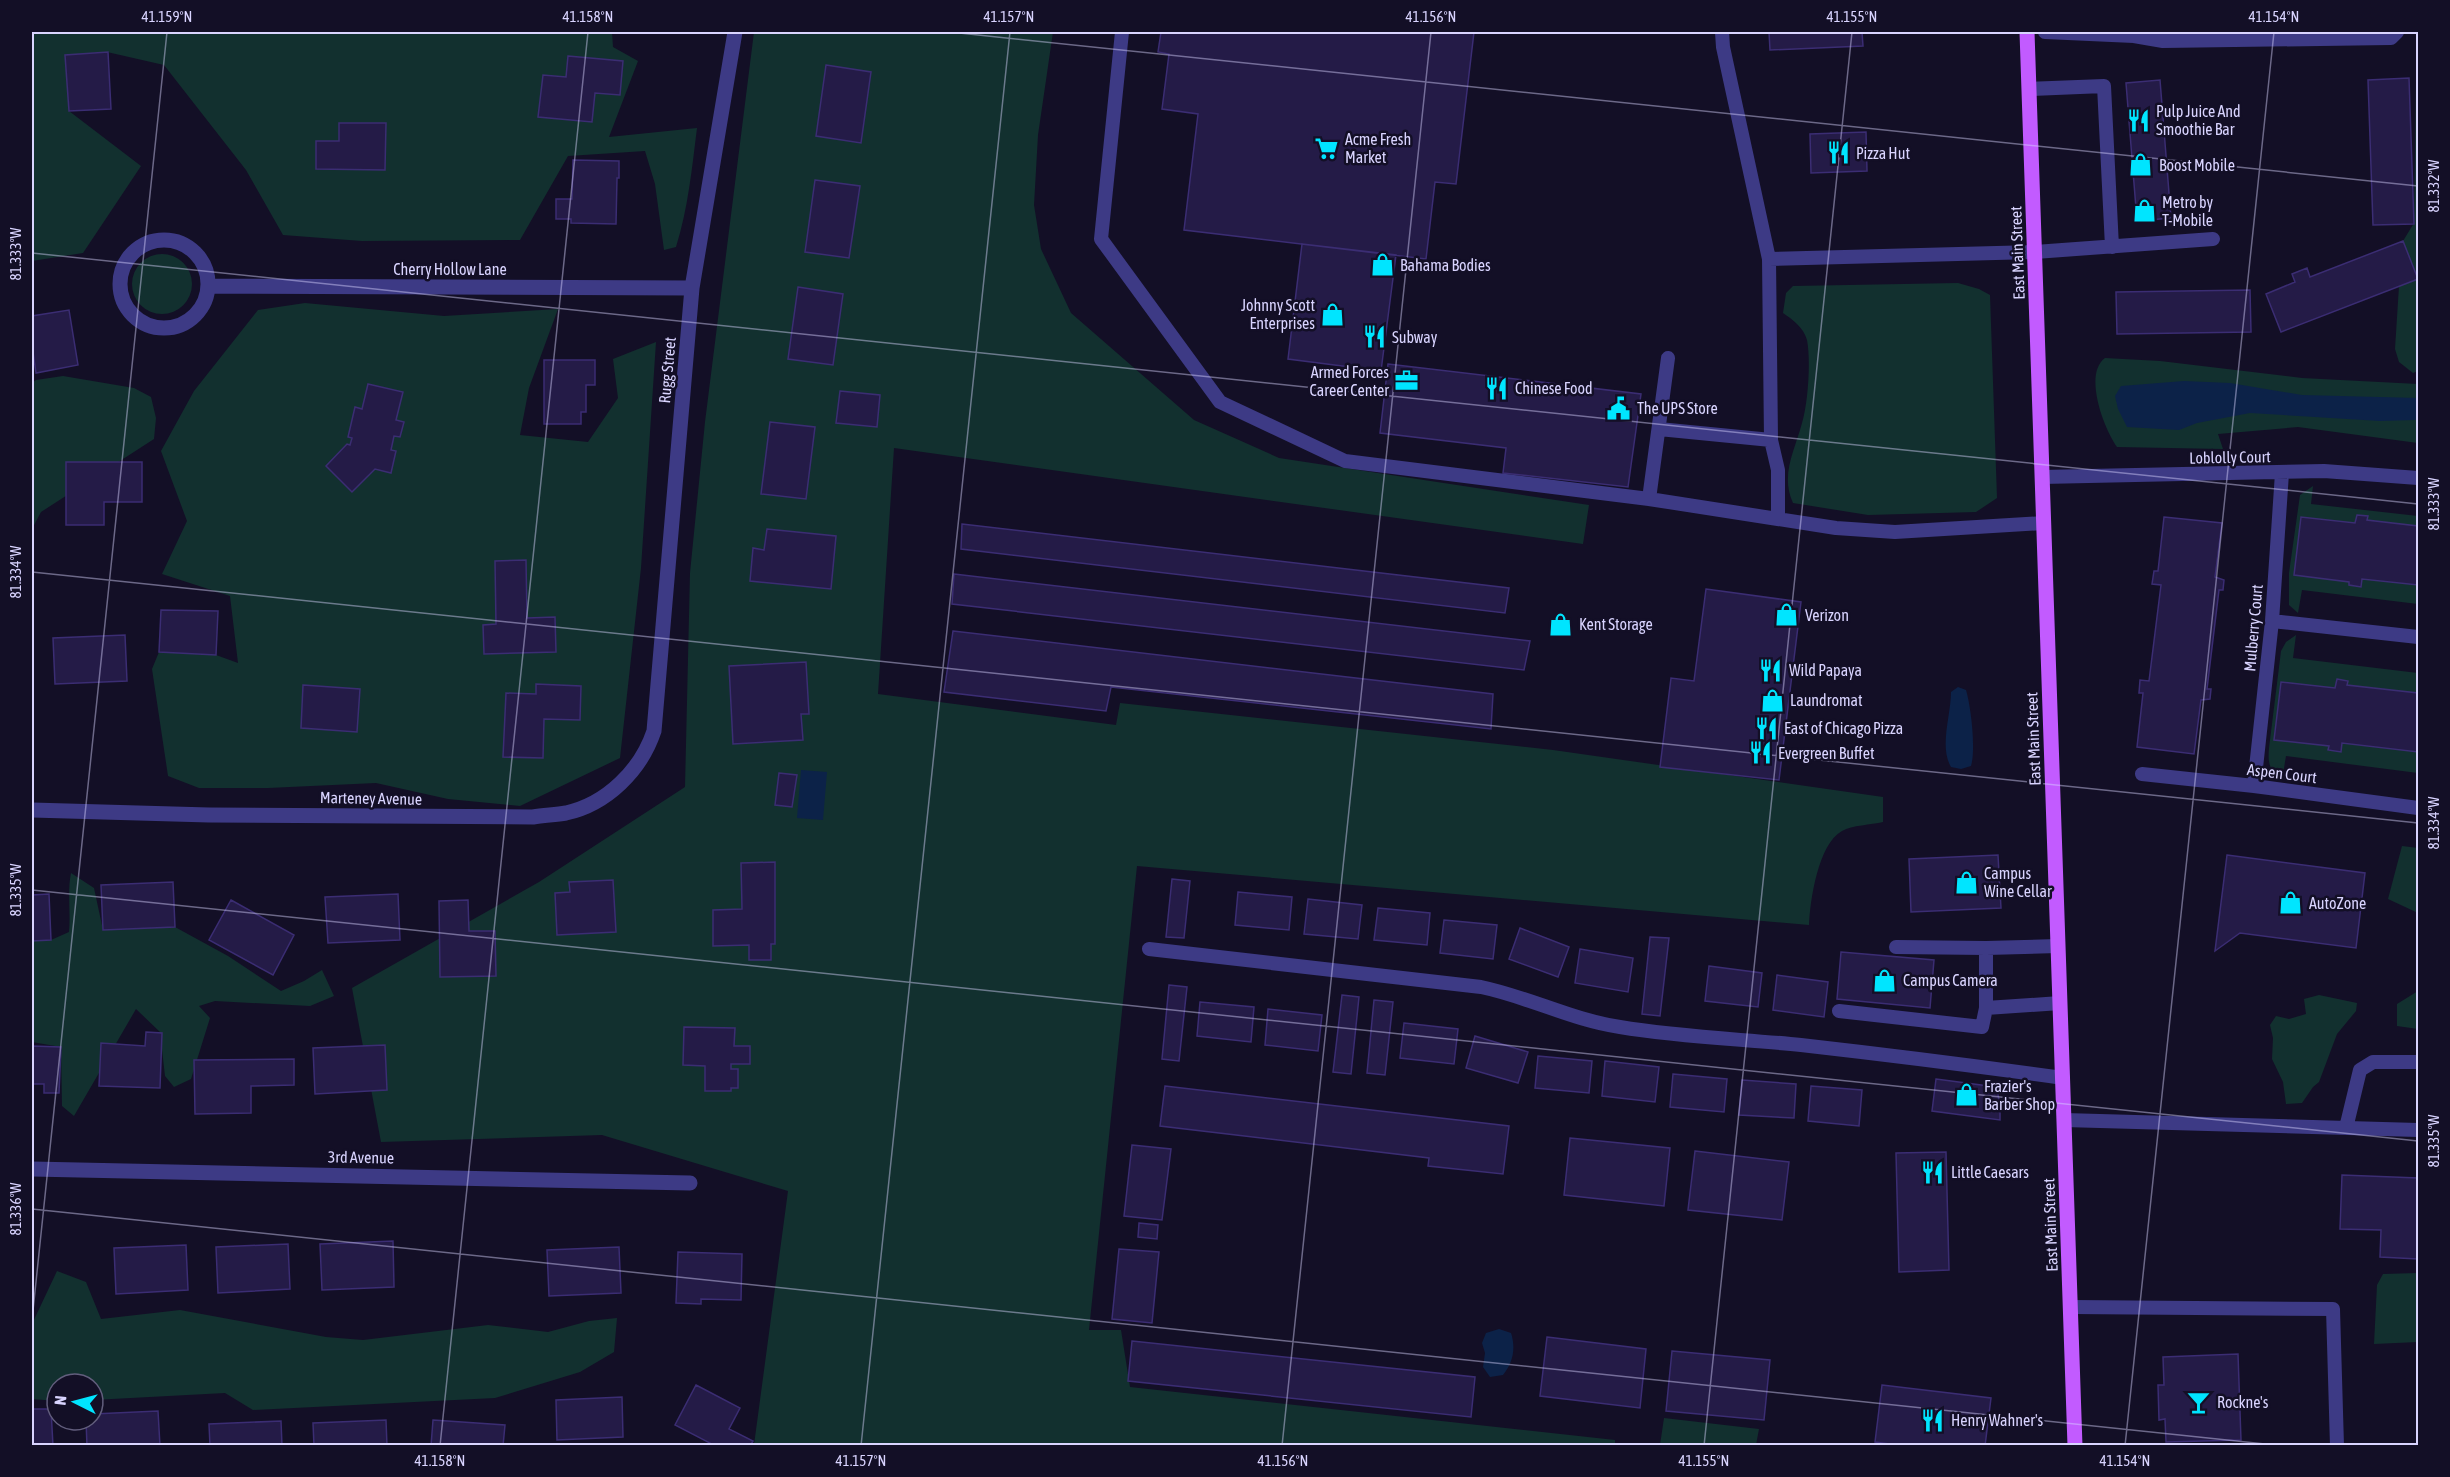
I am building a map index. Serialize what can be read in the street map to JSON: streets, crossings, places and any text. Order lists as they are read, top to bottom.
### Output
{
  "streets": {
    "main road": ["East Main Street"],
    "street": [
      "Cherry Hollow Lane",
      "Rugg Street",
      "Marteney Avenue",
      "3rd Avenue"
    ],
    "lane": ["Loblolly Court", "Mulberry Court", "Aspen Court"]
  },
  "crossings": [
    ["East Main Street", "Loblolly Court"],
    ["Cherry Hollow Lane", "Rugg Street"],
    ["Rugg Street", "Marteney Avenue"],
    ["Loblolly Court", "Mulberry Court"],
    ["Mulberry Court", "Aspen Court"]
  ],
  "places": {
    "restaurant": [
      "Pulp Juice And Smoothie Bar",
      "Pizza Hut",
      "Subway",
      "Chinese Food",
      "Wild Papaya",
      "East of Chicago Pizza",
      "Evergreen Buffet",
      "Little Caesars",
      "Henry Wahner's"
    ],
    "supermarket": ["Acme Fresh Market"],
    "shop": [
      "Boost Mobile",
      "Metro by T-Mobile",
      "Bahama Bodies",
      "Johnny Scott Enterprises",
      "Verizon",
      "Kent Storage",
      "Laundromat",
      "Campus Wine Cellar",
      "AutoZone",
      "Campus Camera",
      "Frazier's Barber Shop"
    ],
    "office": ["Armed Forces Career Center"],
    "public building": ["The UPS Store"],
    "bar": ["Rockne's"]
  },
  "north": "left",
  "coordinates": [
    "41.159°N",
    "41.158°N",
    "41.157°N",
    "41.156°N",
    "41.155°N",
    "41.154°N",
    "81.332°W",
    "81.333°W",
    "81.334°W",
    "81.335°W",
    "81.336°W"
  ]
}
